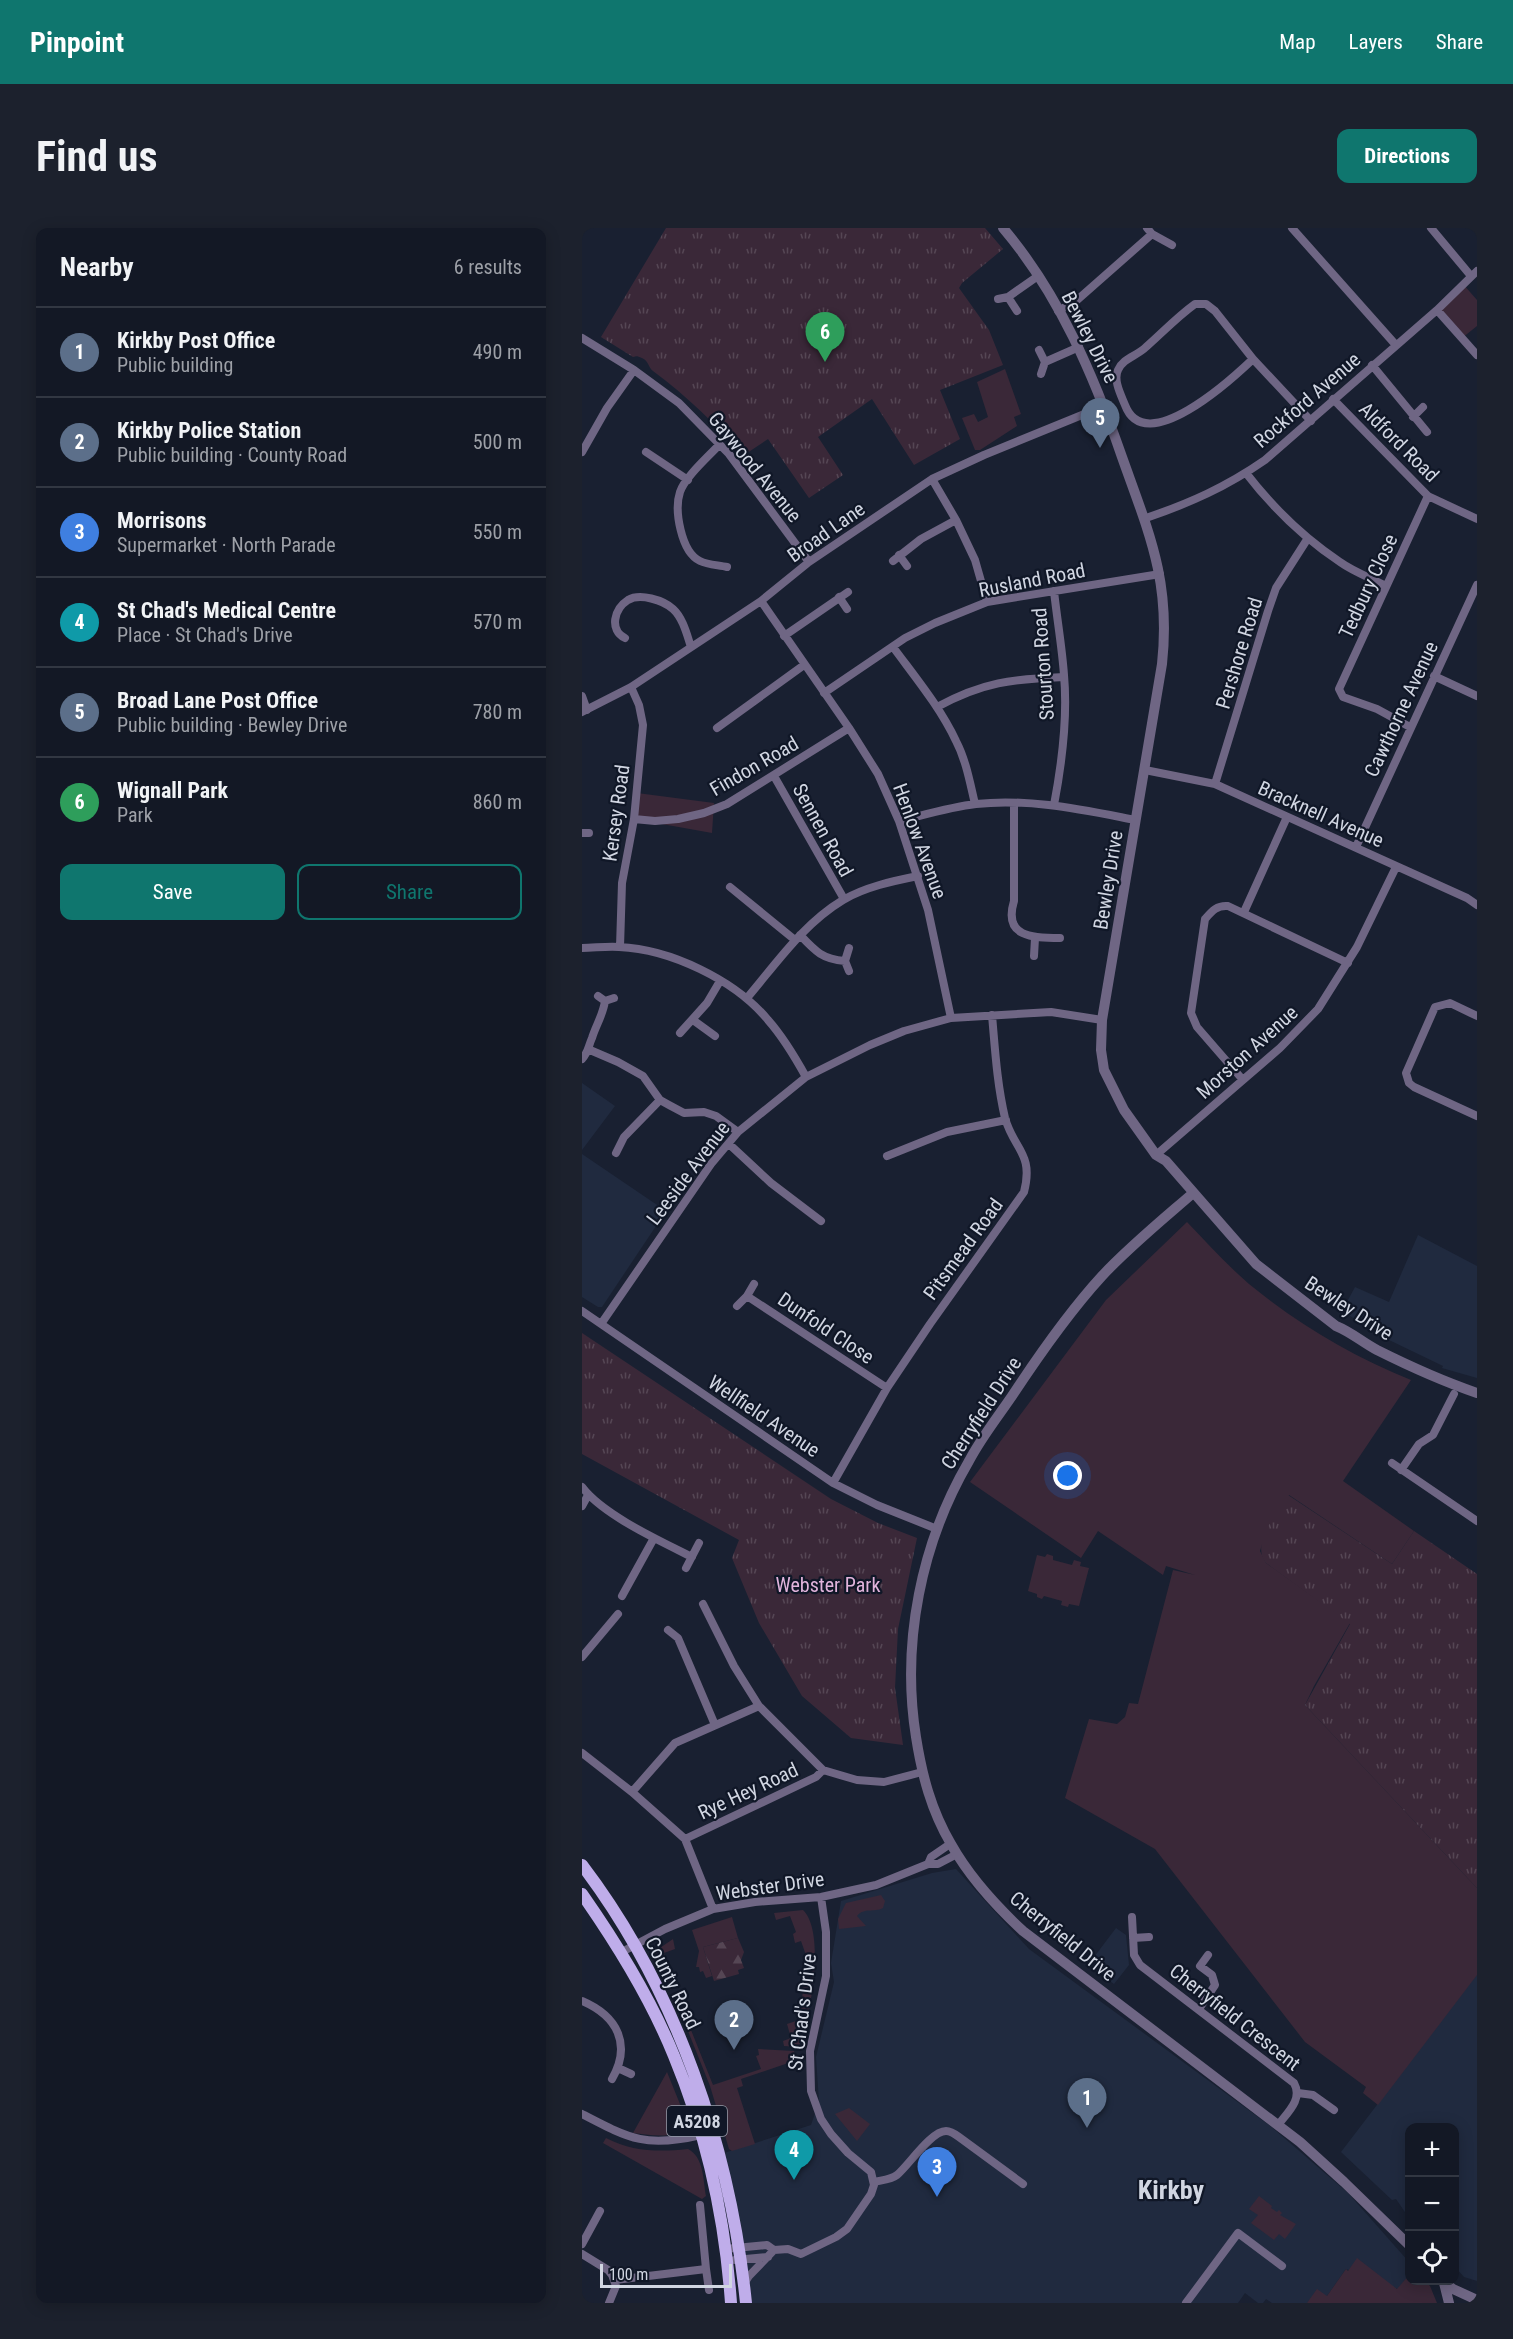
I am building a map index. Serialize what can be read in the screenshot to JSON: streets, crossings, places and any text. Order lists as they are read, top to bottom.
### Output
{
  "streets": {
    "main road": ["County Road", "A5208"],
    "street": [
      "Bewley Drive",
      "Rockford Avenue",
      "Aldford Road",
      "Gaywood Avenue",
      "Broad Lane",
      "Rusland Road",
      "Tedbury Close",
      "Pershore Road",
      "Stourton Road",
      "Cawthorne Avenue",
      "Findon Road",
      "Kersey Road",
      "Bracknell Avenue",
      "Sennen Road",
      "Henlow Avenue",
      "Morston Avenue",
      "Leeside Avenue",
      "Pitsmead Road",
      "Dunfold Close",
      "Cherryfield Drive",
      "Wellfield Avenue",
      "Rye Hey Road",
      "Webster Drive",
      "St Chad's Drive",
      "Cherryfield Crescent"
    ]
  },
  "crossings": [
    ["Bewley Drive", "Rockford Avenue"],
    ["Bewley Drive", "Broad Lane"],
    ["Bewley Drive", "Rusland Road"],
    ["Bewley Drive", "Bracknell Avenue"],
    ["Bewley Drive", "Morston Avenue"],
    ["Bewley Drive", "Leeside Avenue"],
    ["Bewley Drive", "Cherryfield Drive"],
    ["Rockford Avenue", "Aldford Road"],
    ["Aldford Road", "Tedbury Close"],
    ["Gaywood Avenue", "Broad Lane"],
    ["Broad Lane", "Kersey Road"],
    ["Broad Lane", "Henlow Avenue"],
    ["Rusland Road", "Stourton Road"],
    ["Rusland Road", "Henlow Avenue"],
    ["Tedbury Close", "Cawthorne Avenue"],
    ["Pershore Road", "Bracknell Avenue"],
    ["Cawthorne Avenue", "Bracknell Avenue"],
    ["Findon Road", "Kersey Road"],
    ["Findon Road", "Sennen Road"],
    ["Findon Road", "Henlow Avenue"],
    ["Bracknell Avenue", "Morston Avenue"],
    ["Henlow Avenue", "Leeside Avenue"],
    ["Leeside Avenue", "Pitsmead Road"],
    ["Leeside Avenue", "Wellfield Avenue"],
    ["Pitsmead Road", "Dunfold Close"],
    ["Pitsmead Road", "Wellfield Avenue"],
    ["Cherryfield Drive", "Wellfield Avenue"],
    ["Cherryfield Drive", "Webster Drive"],
    ["Cherryfield Drive", "Cherryfield Crescent"],
    ["Webster Drive", "County Road"],
    ["Webster Drive", "St Chad's Drive"]
  ],
  "districts": ["Kirkby"],
  "parks": ["Webster Park"],
  "scale_bar": "100 m",
  "page": {
    "header": "Pinpoint",
    "nav": ["Map", "Layers", "Share"],
    "buttons": [
      "Directions",
      ["Save", "Share"]
    ],
    "title": "Find us",
    "heading": ["Nearby", "6 results"],
    "list": [
      {
        "mark": "1",
        "name": "Kirkby Post Office",
        "note": "Public building",
        "value": "490 m"
      },
      {
        "mark": "2",
        "name": "Kirkby Police Station",
        "note": "Public building · County Road",
        "value": "500 m"
      },
      {
        "mark": "3",
        "name": "Morrisons",
        "note": "Supermarket · North Parade",
        "value": "550 m"
      },
      {
        "mark": "4",
        "name": "St Chad's Medical Centre",
        "note": "Place · St Chad's Drive",
        "value": "570 m"
      },
      {
        "mark": "5",
        "name": "Broad Lane Post Office",
        "note": "Public building · Bewley Drive",
        "value": "780 m"
      },
      {
        "mark": "6",
        "name": "Wignall Park",
        "note": "Park",
        "value": "860 m"
      }
    ],
    "pins": [
      "6",
      "5",
      "2",
      "1",
      "4",
      "3"
    ],
    "map_buttons": ["+", "−"],
    "scale": "100 m"
  }
}
